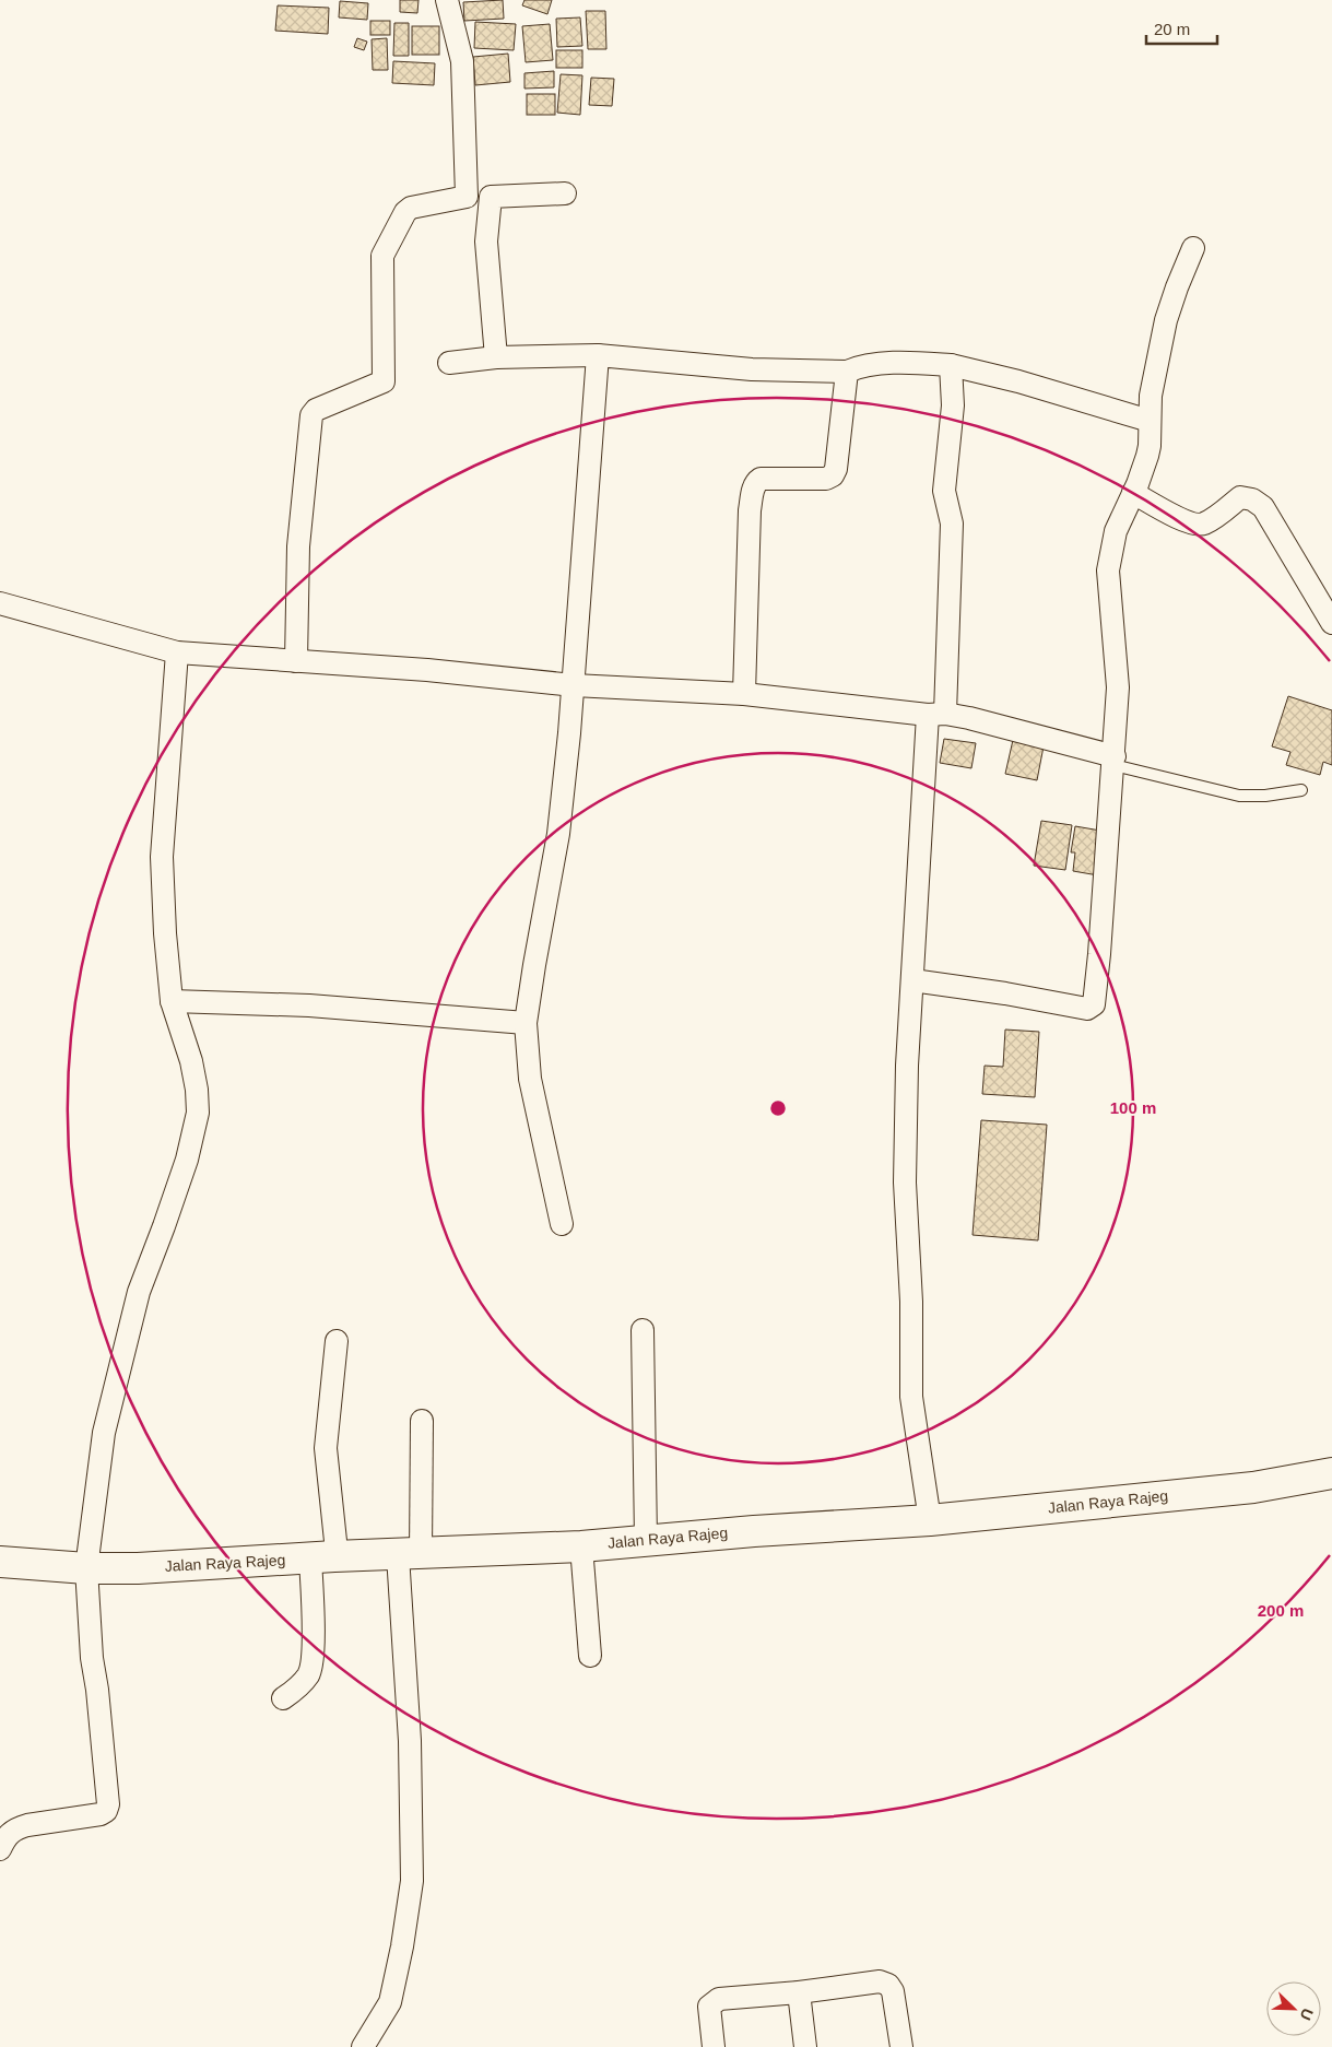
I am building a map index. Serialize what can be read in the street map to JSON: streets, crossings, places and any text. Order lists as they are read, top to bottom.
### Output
{
  "streets": {
    "main road": ["Jalan Raya Rajeg"]
  },
  "scale_bar": "20 m",
  "north": "bottom right",
  "rings": ["100 m", "200 m"]
}
